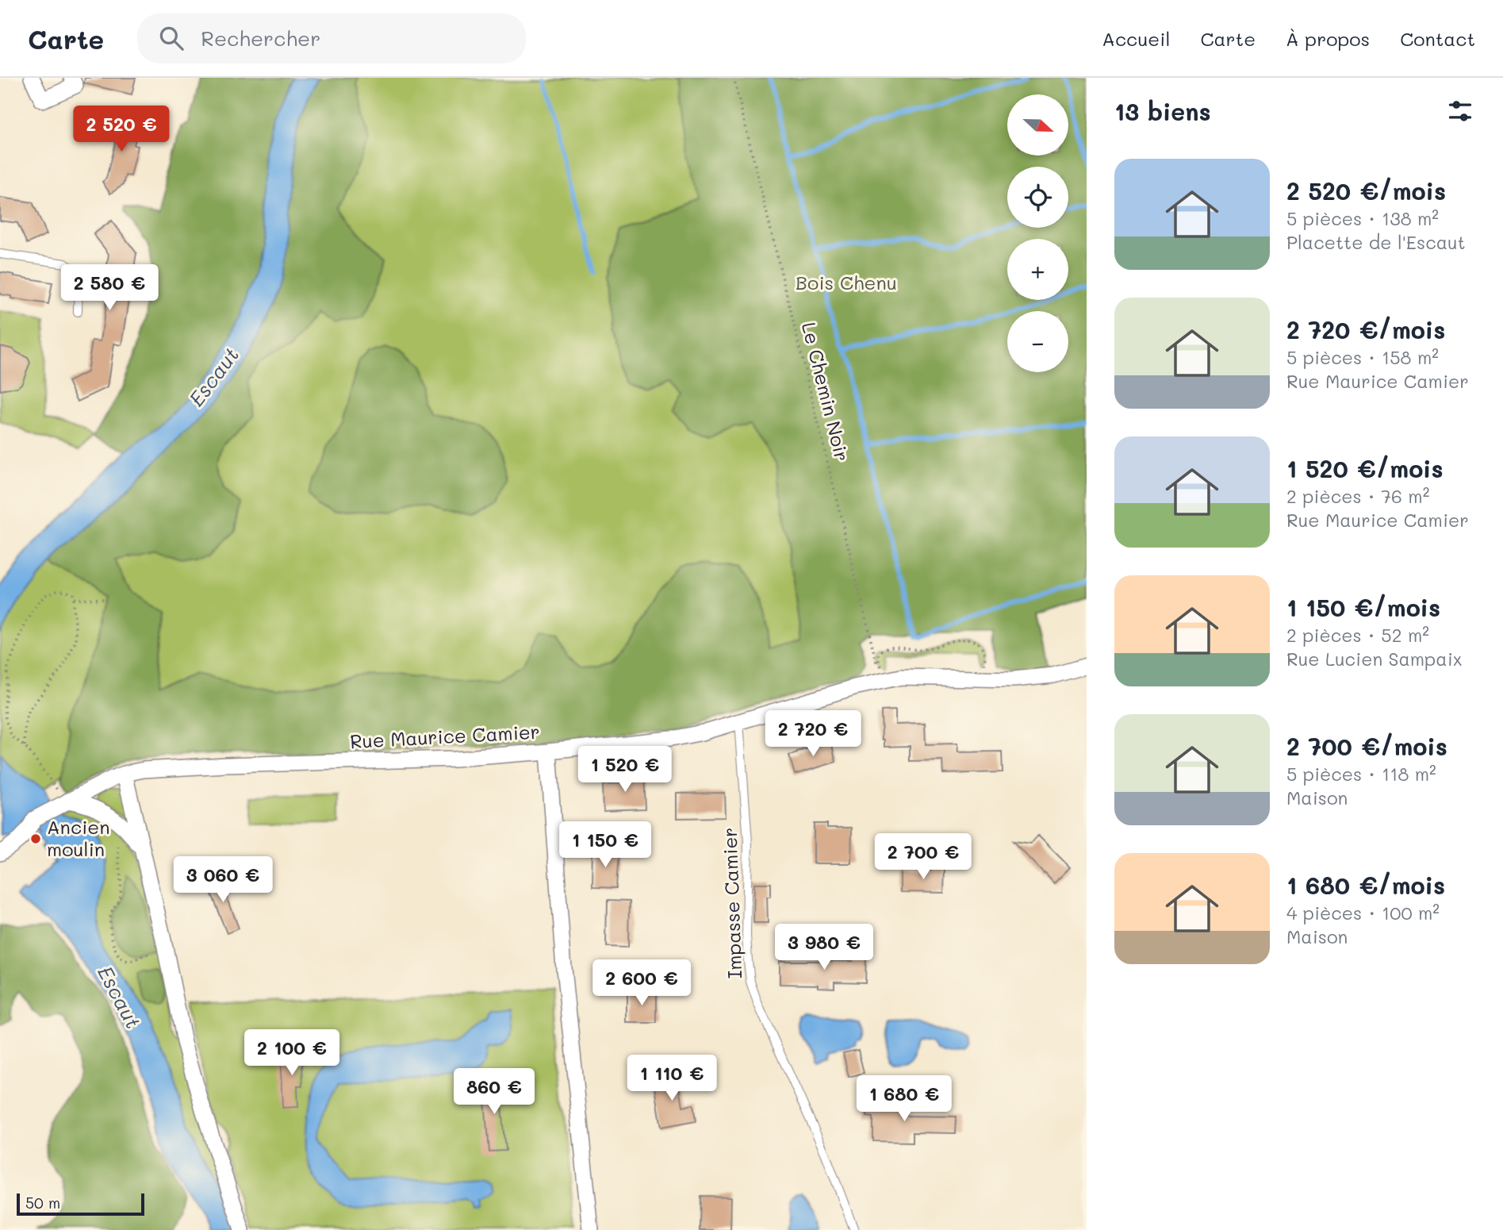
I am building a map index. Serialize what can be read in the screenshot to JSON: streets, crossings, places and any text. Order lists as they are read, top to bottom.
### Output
{
  "streets": {
    "street": ["Rue Maurice Camier"],
    "lane": ["Impasse Camier"],
    "path": ["Le Chemin Noir"]
  },
  "crossings": [
    ["Le Chemin Noir", "Rue Maurice Camier"],
    ["Rue Maurice Camier", "Impasse Camier"]
  ],
  "water": ["Escaut"],
  "parks": ["Bois Chenu"],
  "places": ["Ancien moulin"],
  "scale_bar": "50 m",
  "north": "right",
  "page": {
    "header": "Carte",
    "search": "Rechercher",
    "nav": [
      "Accueil",
      "Carte",
      "À propos",
      "Contact"
    ],
    "heading": "13 biens",
    "map_buttons": ["+", "−"],
    "price": [
      "2 520 €",
      "2 580 €",
      "2 720 €",
      "1 520 €",
      "1 150 €",
      "2 700 €",
      "3 060 €",
      "3 980 €",
      "2 600 €",
      "2 100 €",
      "1 110 €",
      "860 €",
      "1 680 €"
    ],
    "list": [
      {
        "name": "2 520 €/mois",
        "note": "5 pièces · 138 m² · Placette de l'Escaut"
      },
      {
        "name": "2 720 €/mois",
        "note": "5 pièces · 158 m² · Rue Maurice Camier"
      },
      {
        "name": "1 520 €/mois",
        "note": "2 pièces · 76 m² · Rue Maurice Camier"
      },
      {
        "name": "1 150 €/mois",
        "note": "2 pièces · 52 m² · Rue Lucien Sampaix"
      },
      {
        "name": "2 700 €/mois",
        "note": "5 pièces · 118 m² · Maison"
      },
      {
        "name": "1 680 €/mois",
        "note": "4 pièces · 100 m² · Maison"
      }
    ],
    "scale": "50 m"
  }
}
